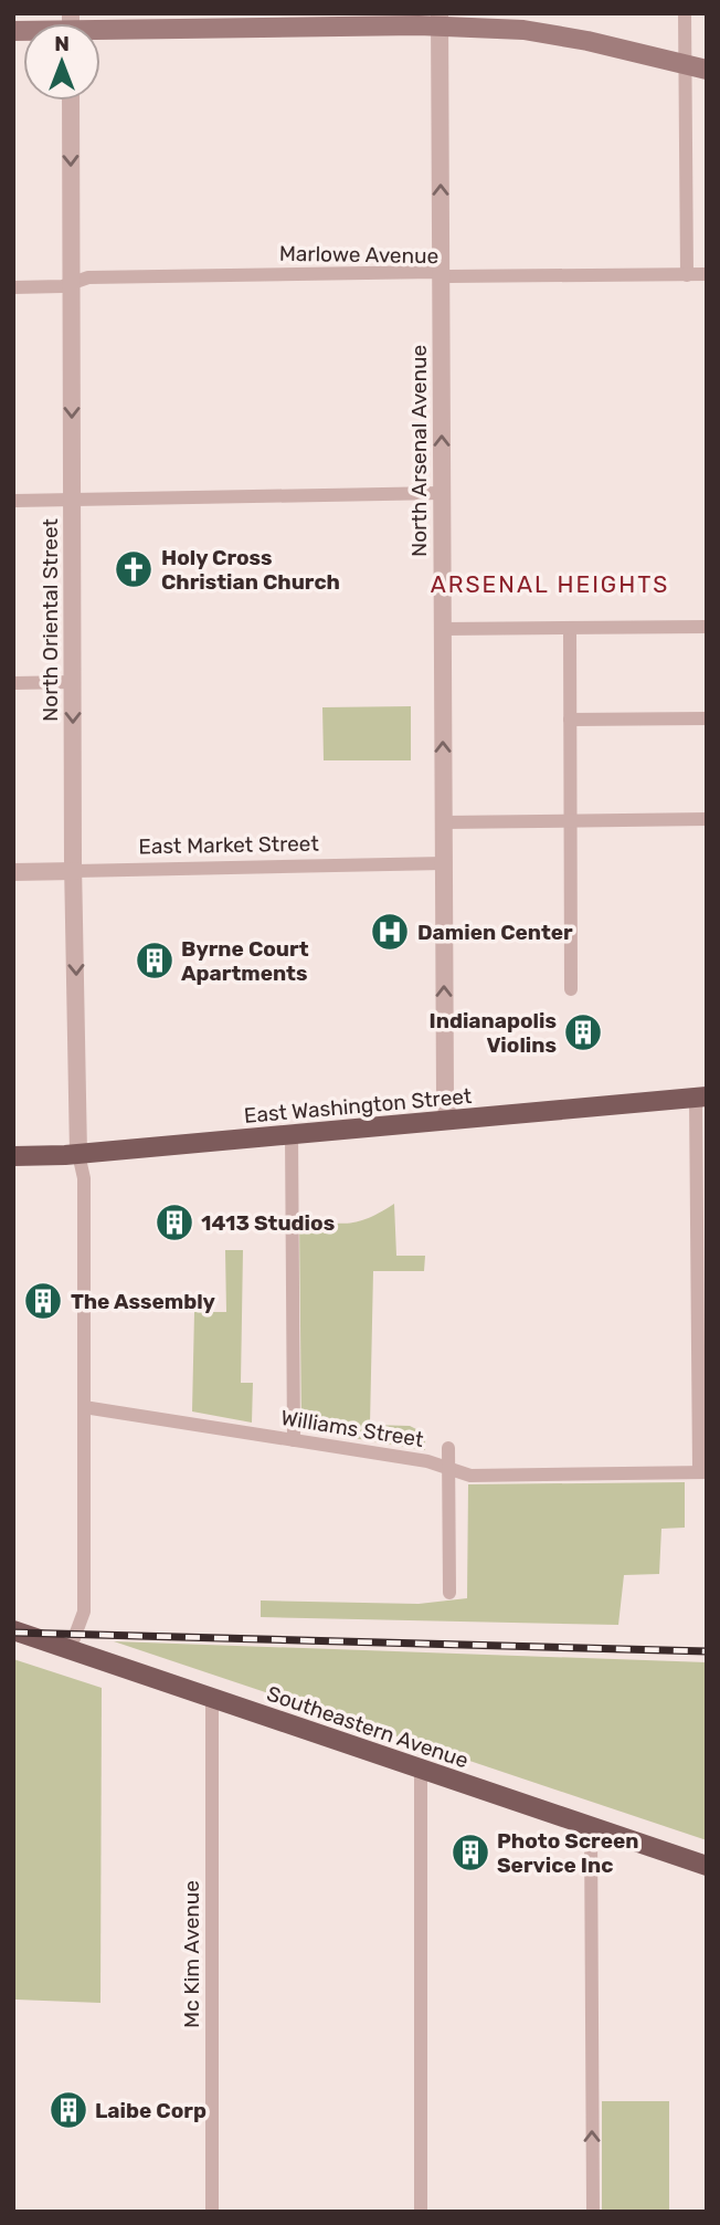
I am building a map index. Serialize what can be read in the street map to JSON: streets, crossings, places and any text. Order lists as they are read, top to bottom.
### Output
{
  "streets": {
    "main road": ["East Washington Street", "Southeastern Avenue"],
    "street": [
      "Marlowe Avenue",
      "North Arsenal Avenue",
      "North Oriental Street",
      "East Market Street",
      "Williams Street",
      "Mc Kim Avenue"
    ]
  },
  "crossings": [
    ["Marlowe Avenue", "North Arsenal Avenue"],
    ["Marlowe Avenue", "North Oriental Street"],
    ["North Arsenal Avenue", "East Market Street"],
    ["North Arsenal Avenue", "East Washington Street"],
    ["North Oriental Street", "East Market Street"],
    ["North Oriental Street", "East Washington Street"],
    ["Southeastern Avenue", "Mc Kim Avenue"]
  ],
  "one_way": ["North Oriental Street"],
  "districts": ["ARSENAL HEIGHTS"],
  "places": {
    "church": ["Holy Cross Christian Church"],
    "hospital": ["Damien Center"],
    "building": [
      "Byrne Court Apartments",
      "Indianapolis Violins",
      "1413 Studios",
      "The Assembly",
      "Photo Screen Service Inc",
      "Laibe Corp"
    ]
  },
  "north": "top"
}
